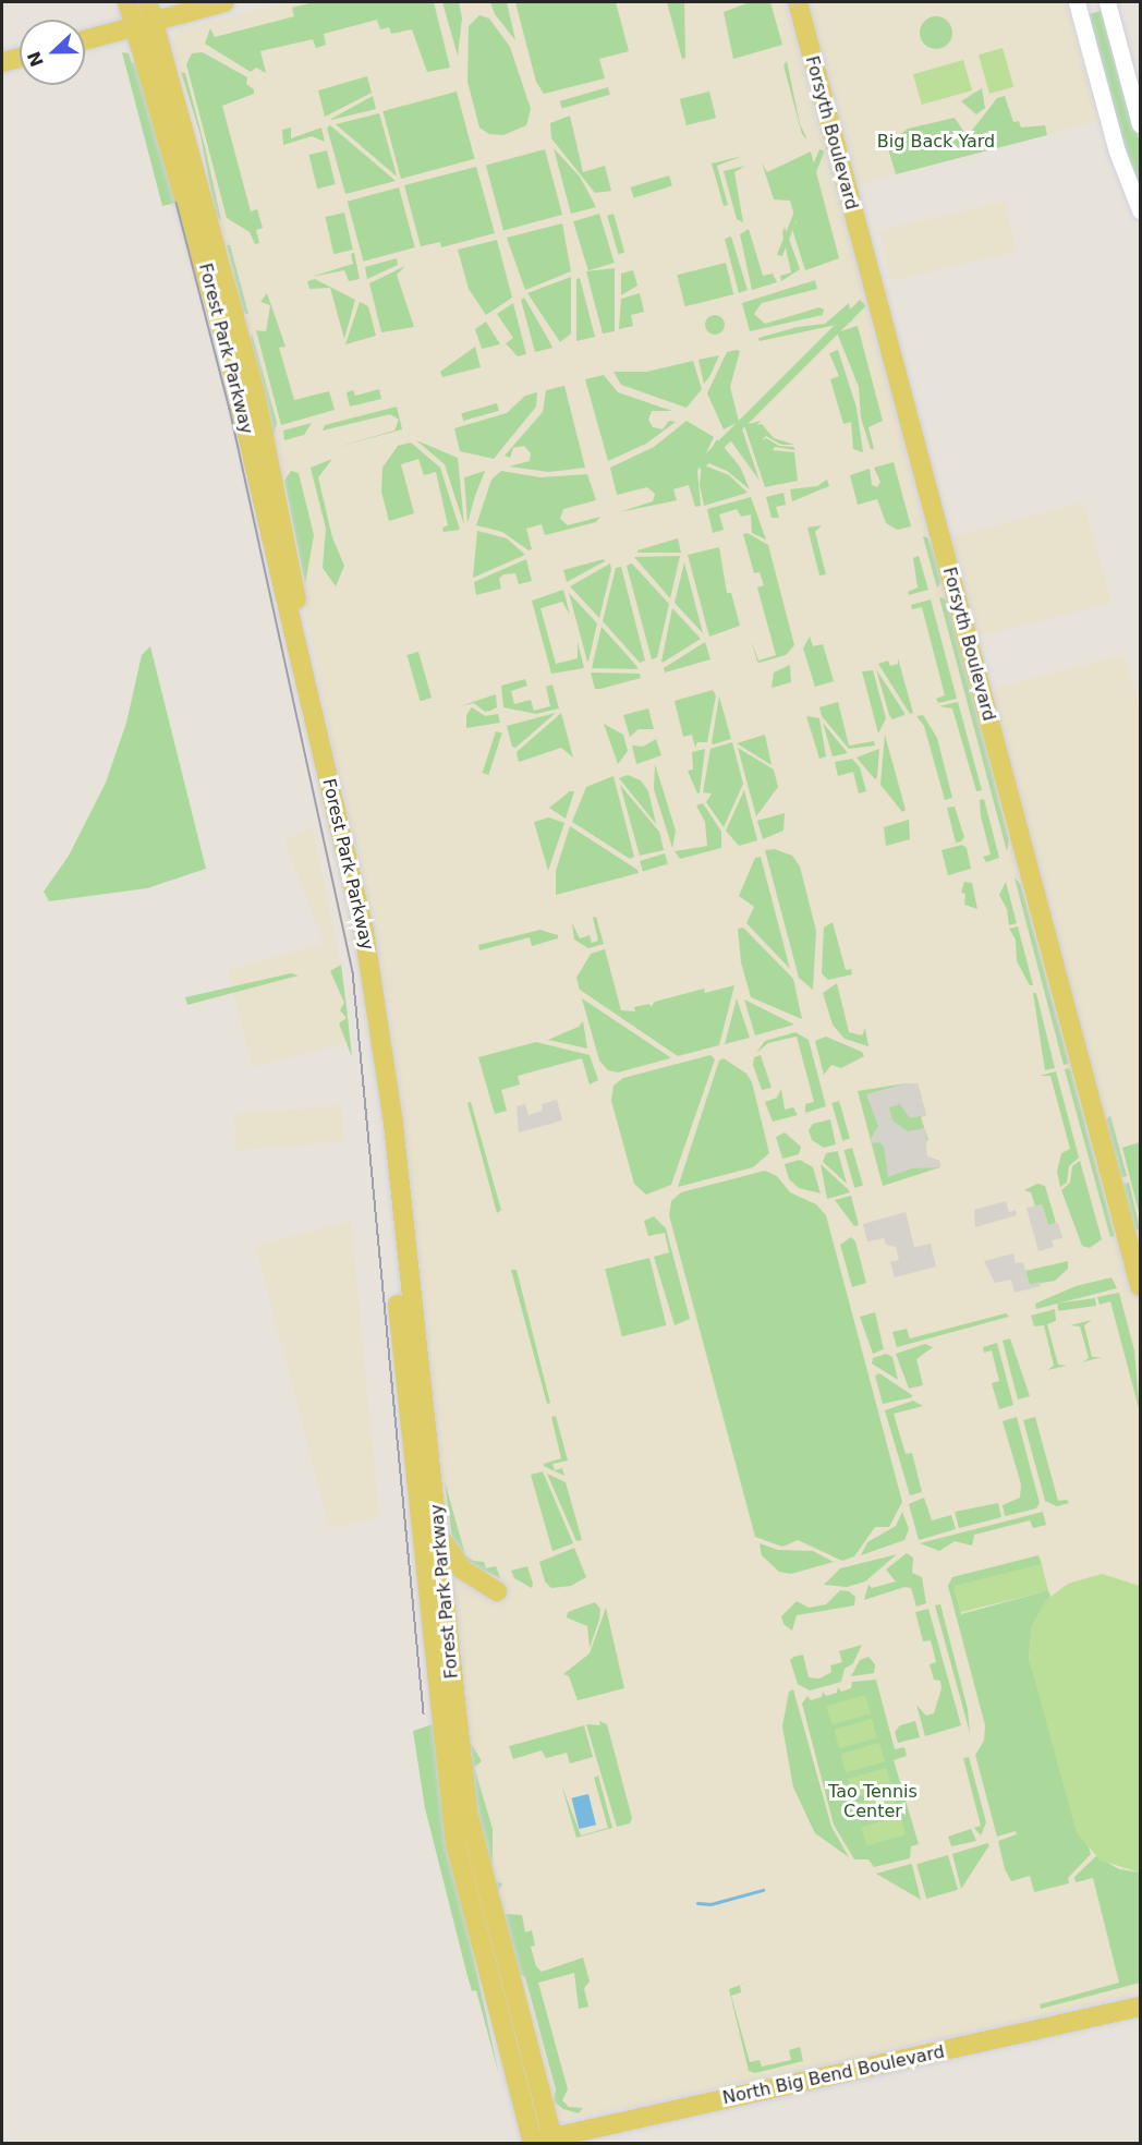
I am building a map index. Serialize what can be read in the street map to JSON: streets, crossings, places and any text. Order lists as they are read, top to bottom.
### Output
{
  "streets": {
    "main road": ["Forsyth Boulevard", "Forest Park Parkway", "North Big Bend Boulevard"]
  },
  "crossings": [
    ["Forest Park Parkway", "North Big Bend Boulevard"]
  ],
  "parks": ["Big Back Yard", "Tao Tennis Center"],
  "north": "left"
}
